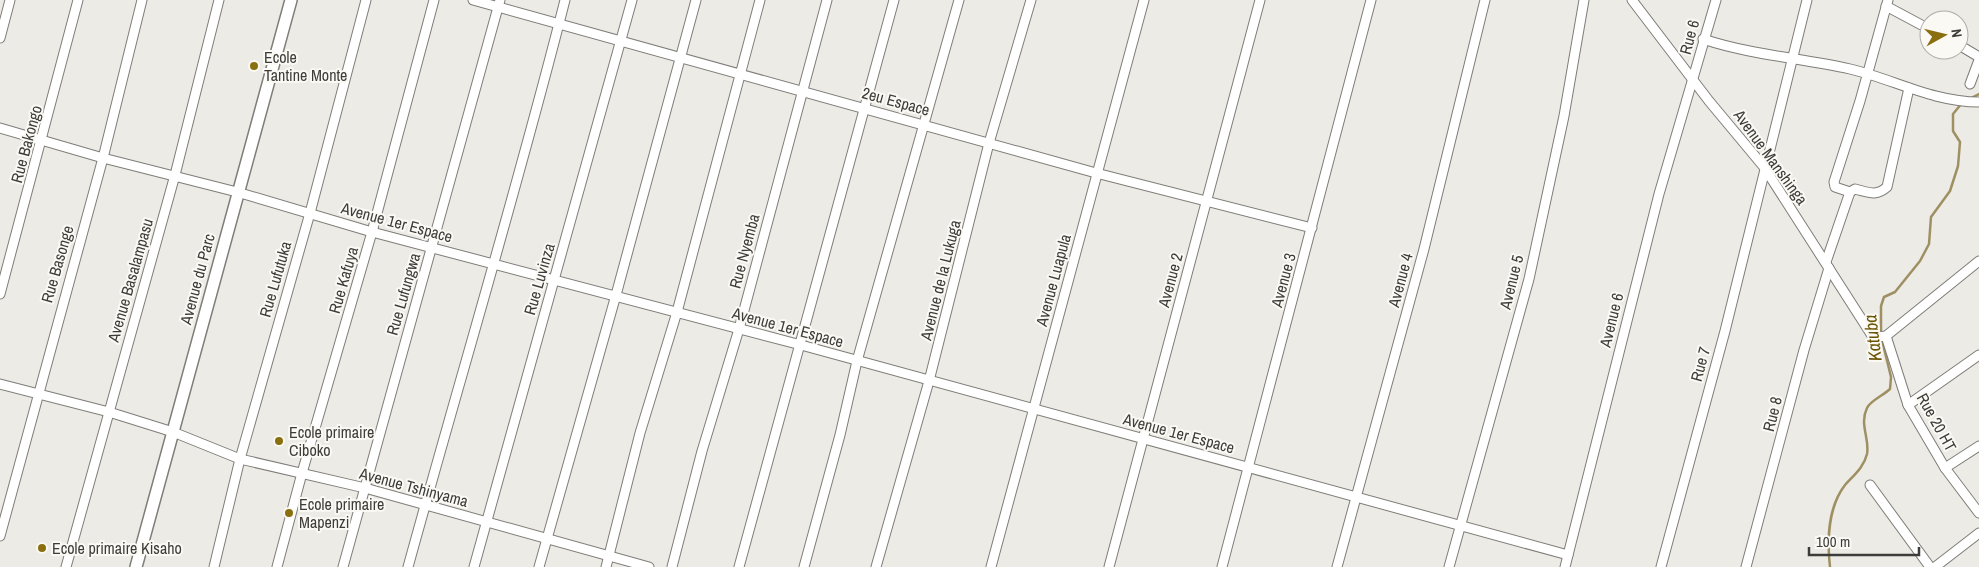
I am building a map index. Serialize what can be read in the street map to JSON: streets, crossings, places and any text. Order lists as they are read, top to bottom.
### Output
{
  "streets": {
    "street": [
      "Rue 6",
      "2eu Espace",
      "Rue Bakongo",
      "Avenue Manshinga",
      "Avenue 1er Espace",
      "Rue Nyemba",
      "Rue Basonge",
      "Avenue du Parc",
      "Rue Lufutuka",
      "Rue Luvinza",
      "Avenue Basalampasu",
      "Rue Kafuya",
      "Avenue de la Lukuga",
      "Avenue Luapula",
      "Avenue 2",
      "Avenue 3",
      "Avenue 4",
      "Avenue 5",
      "Rue Lufungwa",
      "Avenue 6",
      "Rue 7",
      "Rue 8",
      "Rue 20 HT",
      "Avenue Tshinyama"
    ]
  },
  "crossings": [
    ["Rue 6", "Avenue Manshinga"],
    ["Rue 6", "Avenue 6"],
    ["2eu Espace", "Rue Nyemba"],
    ["2eu Espace", "Rue Luvinza"],
    ["2eu Espace", "Avenue de la Lukuga"],
    ["2eu Espace", "Avenue Luapula"],
    ["2eu Espace", "Avenue 2"],
    ["2eu Espace", "Avenue 3"],
    ["2eu Espace", "Rue Lufungwa"],
    ["Rue Bakongo", "Avenue 1er Espace"],
    ["Avenue Manshinga", "Avenue 6"],
    ["Avenue Manshinga", "Rue 7"],
    ["Avenue Manshinga", "Rue 8"],
    ["Avenue Manshinga", "Rue 20 HT"],
    ["Avenue 1er Espace", "Rue Nyemba"],
    ["Avenue 1er Espace", "Rue Basonge"],
    ["Avenue 1er Espace", "Avenue du Parc"],
    ["Avenue 1er Espace", "Rue Lufutuka"],
    ["Avenue 1er Espace", "Rue Luvinza"],
    ["Avenue 1er Espace", "Avenue Basalampasu"],
    ["Avenue 1er Espace", "Rue Kafuya"],
    ["Avenue 1er Espace", "Avenue de la Lukuga"],
    ["Avenue 1er Espace", "Avenue Luapula"],
    ["Avenue 1er Espace", "Avenue 2"],
    ["Avenue 1er Espace", "Avenue 3"],
    ["Avenue 1er Espace", "Avenue 4"],
    ["Avenue 1er Espace", "Avenue 5"],
    ["Avenue 1er Espace", "Rue Lufungwa"],
    ["Avenue 1er Espace", "Avenue 6"],
    ["Rue Basonge", "Avenue Tshinyama"],
    ["Avenue du Parc", "Avenue Tshinyama"],
    ["Rue Lufutuka", "Avenue Tshinyama"],
    ["Rue Luvinza", "Avenue Tshinyama"],
    ["Avenue Basalampasu", "Avenue Tshinyama"],
    ["Rue Kafuya", "Avenue Tshinyama"],
    ["Rue Lufungwa", "Avenue Tshinyama"]
  ],
  "water": ["Katuba"],
  "places": [
    "Ecole Tantine Monte",
    "Ecole primaire Ciboko",
    "Ecole primaire Mapenzi",
    "Ecole primaire Kisaho"
  ],
  "scale_bar": "100 m",
  "north": "right"
}
